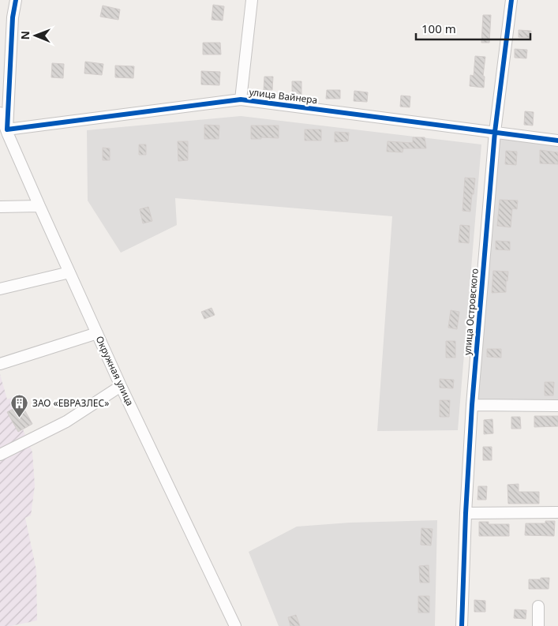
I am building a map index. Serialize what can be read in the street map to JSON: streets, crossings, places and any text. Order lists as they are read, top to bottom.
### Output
{
  "streets": {
    "street": ["улица Вайнера", "улица Островского", "Окружная улица"]
  },
  "crossings": [
    ["улица Вайнера", "улица Островского"],
    ["улица Вайнера", "Окружная улица"]
  ],
  "places": {
    "building": ["ЗАО «ЕВРАЗЛЕС»"]
  },
  "scale_bar": "100 m",
  "north": "left"
}
